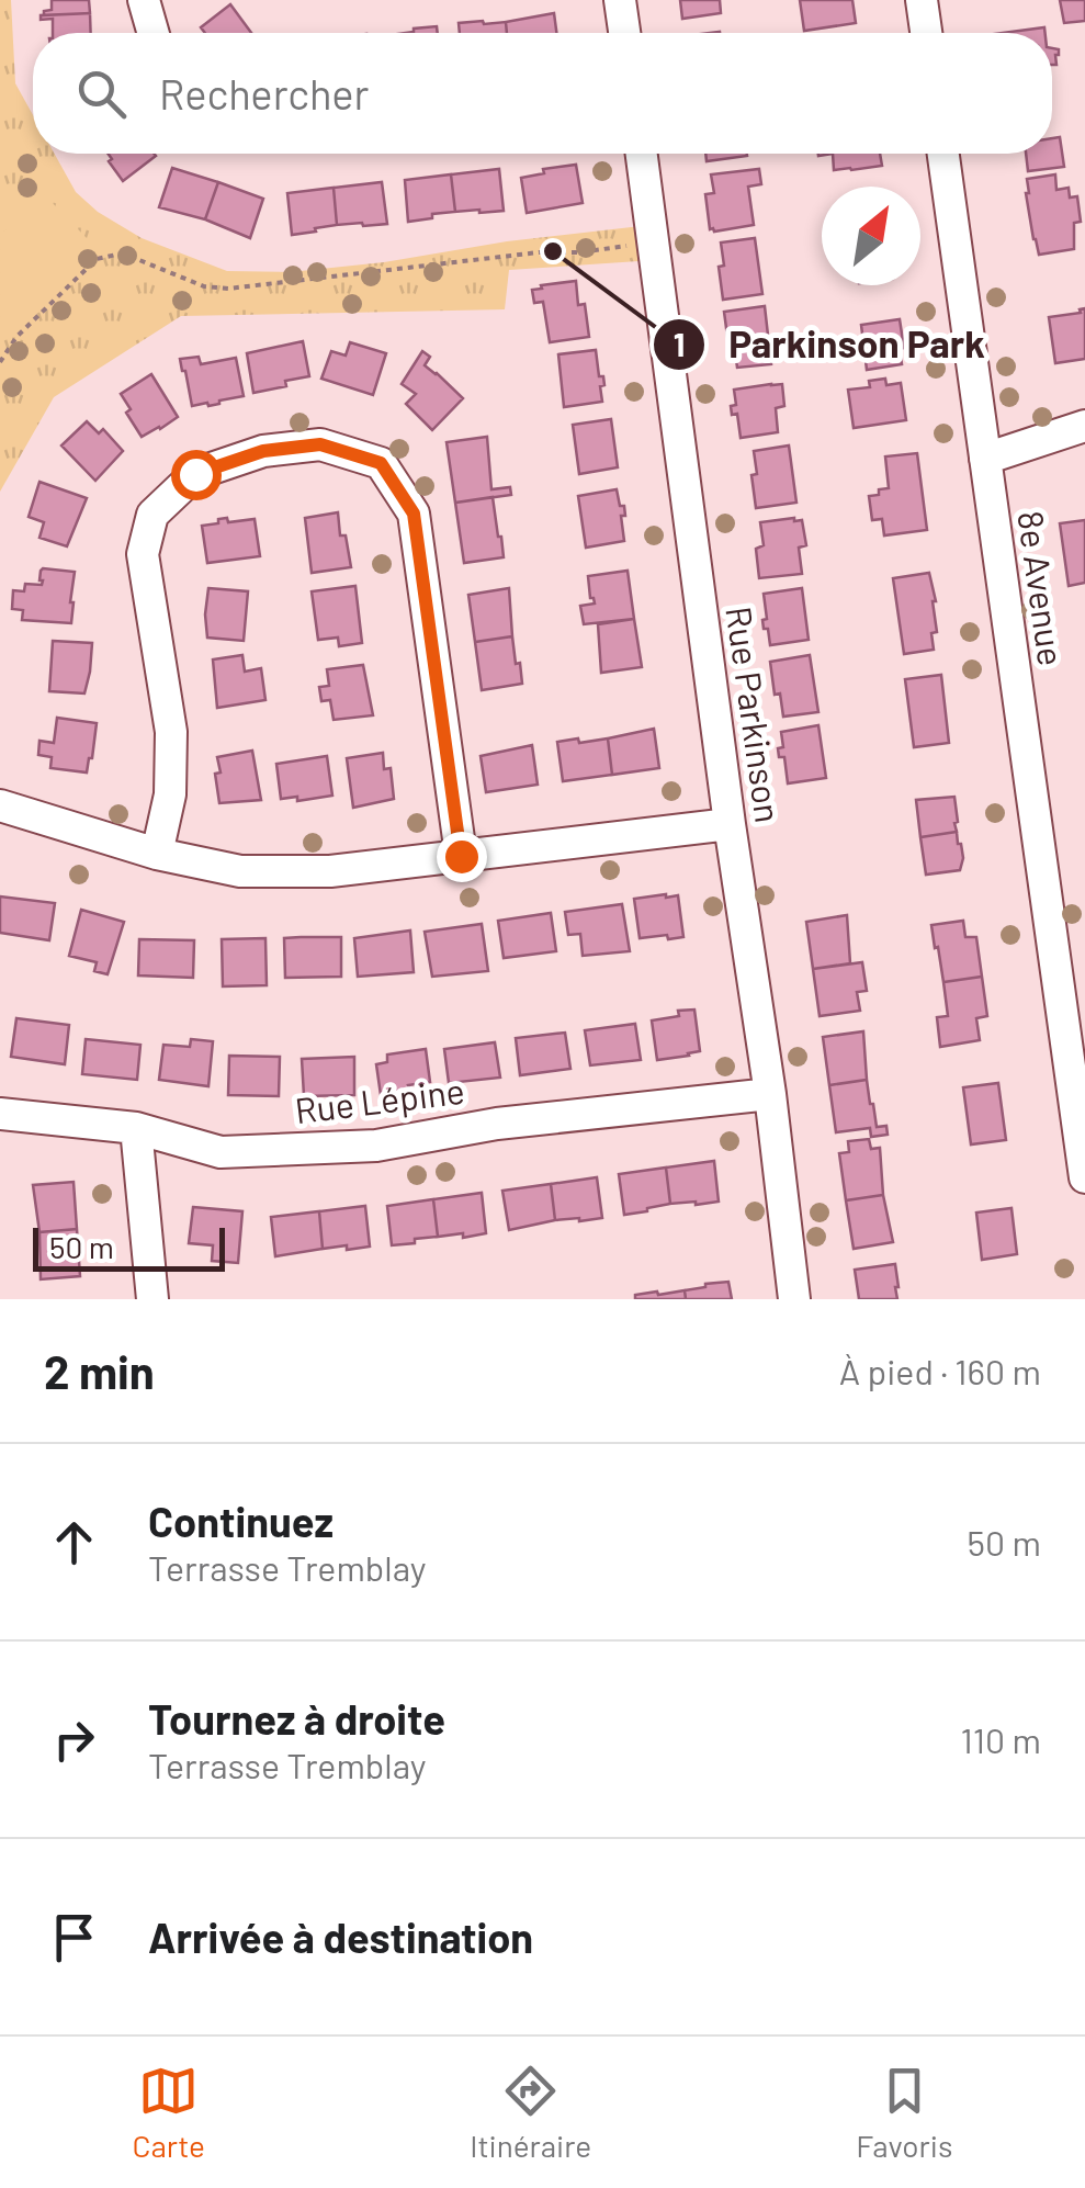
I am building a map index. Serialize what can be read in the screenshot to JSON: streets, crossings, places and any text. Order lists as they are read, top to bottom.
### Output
{
  "streets": {
    "street": ["8e Avenue", "Rue Parkinson", "Rue Lépine"]
  },
  "crossings": [
    ["Rue Parkinson", "Rue Lépine"]
  ],
  "places": ["Parkinson Park"],
  "scale_bar": "50 m",
  "north": "top right",
  "page": {
    "search": "Rechercher",
    "scale": "50 m",
    "heading": ["2 min", "À pied · 160 m"],
    "list": [
      ["Continuez", "Terrasse Tremblay", "50 m"],
      ["Tournez à droite", "Terrasse Tremblay", "110 m"],
      "Arrivée à destination"
    ],
    "nav": ["Carte", "Itinéraire", "Favoris"]
  }
}
